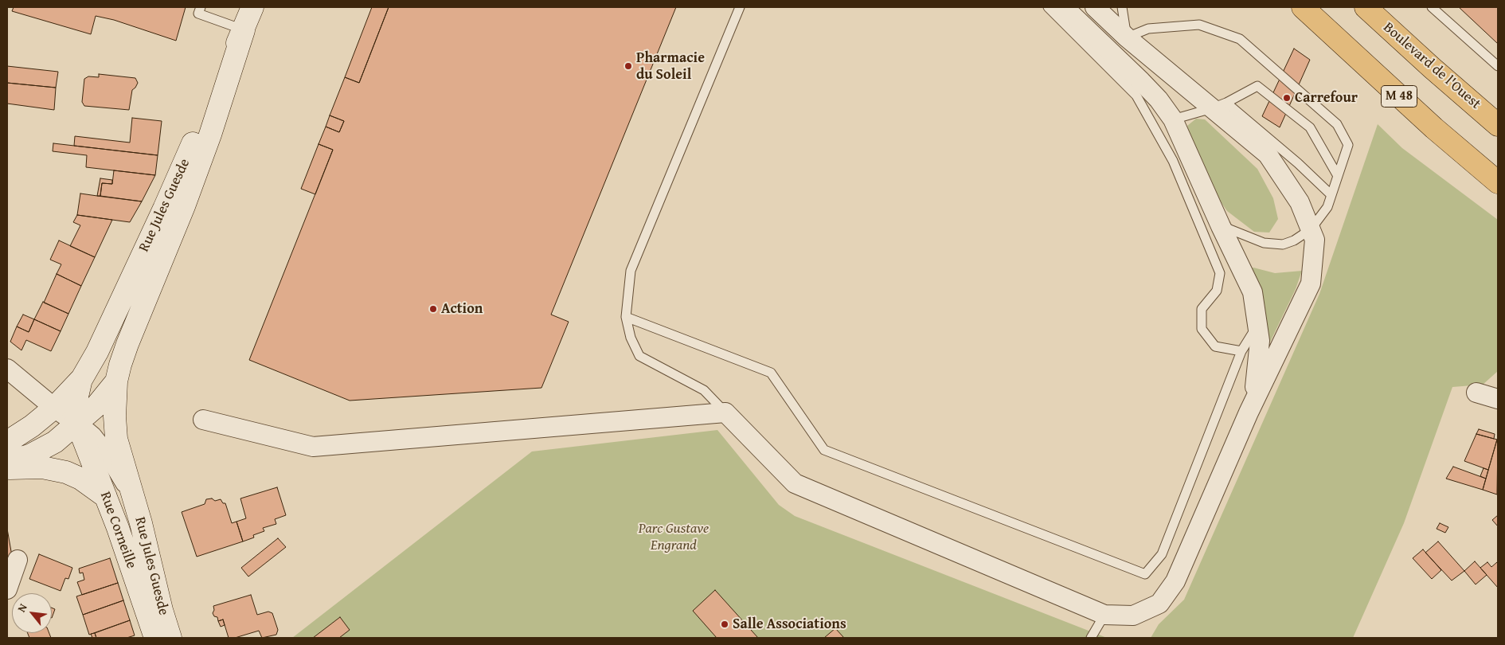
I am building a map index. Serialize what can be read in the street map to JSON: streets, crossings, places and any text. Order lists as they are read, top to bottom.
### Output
{
  "streets": {
    "main road": ["Boulevard de l'Ouest", "M 48"],
    "street": ["Rue Jules Guesde", "Rue Corneille"]
  },
  "crossings": [
    ["Rue Jules Guesde", "Rue Corneille"]
  ],
  "parks": ["Parc Gustave Engrand"],
  "places": [
    "Pharmacie du Soleil",
    "Carrefour",
    "Action",
    "Salle Associations"
  ],
  "north": "top left"
}
